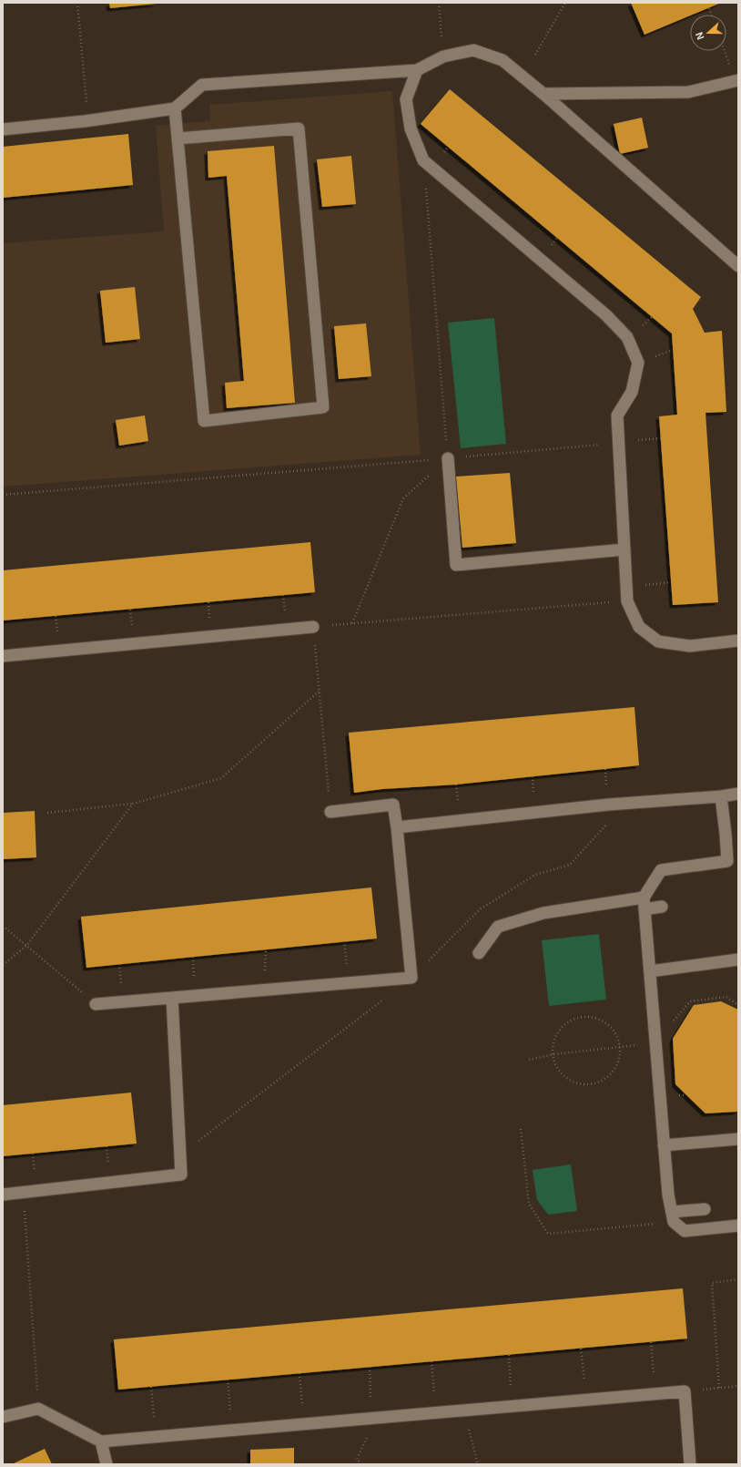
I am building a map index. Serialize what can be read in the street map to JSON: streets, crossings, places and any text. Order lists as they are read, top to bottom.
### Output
{
  "north": "left"
}
